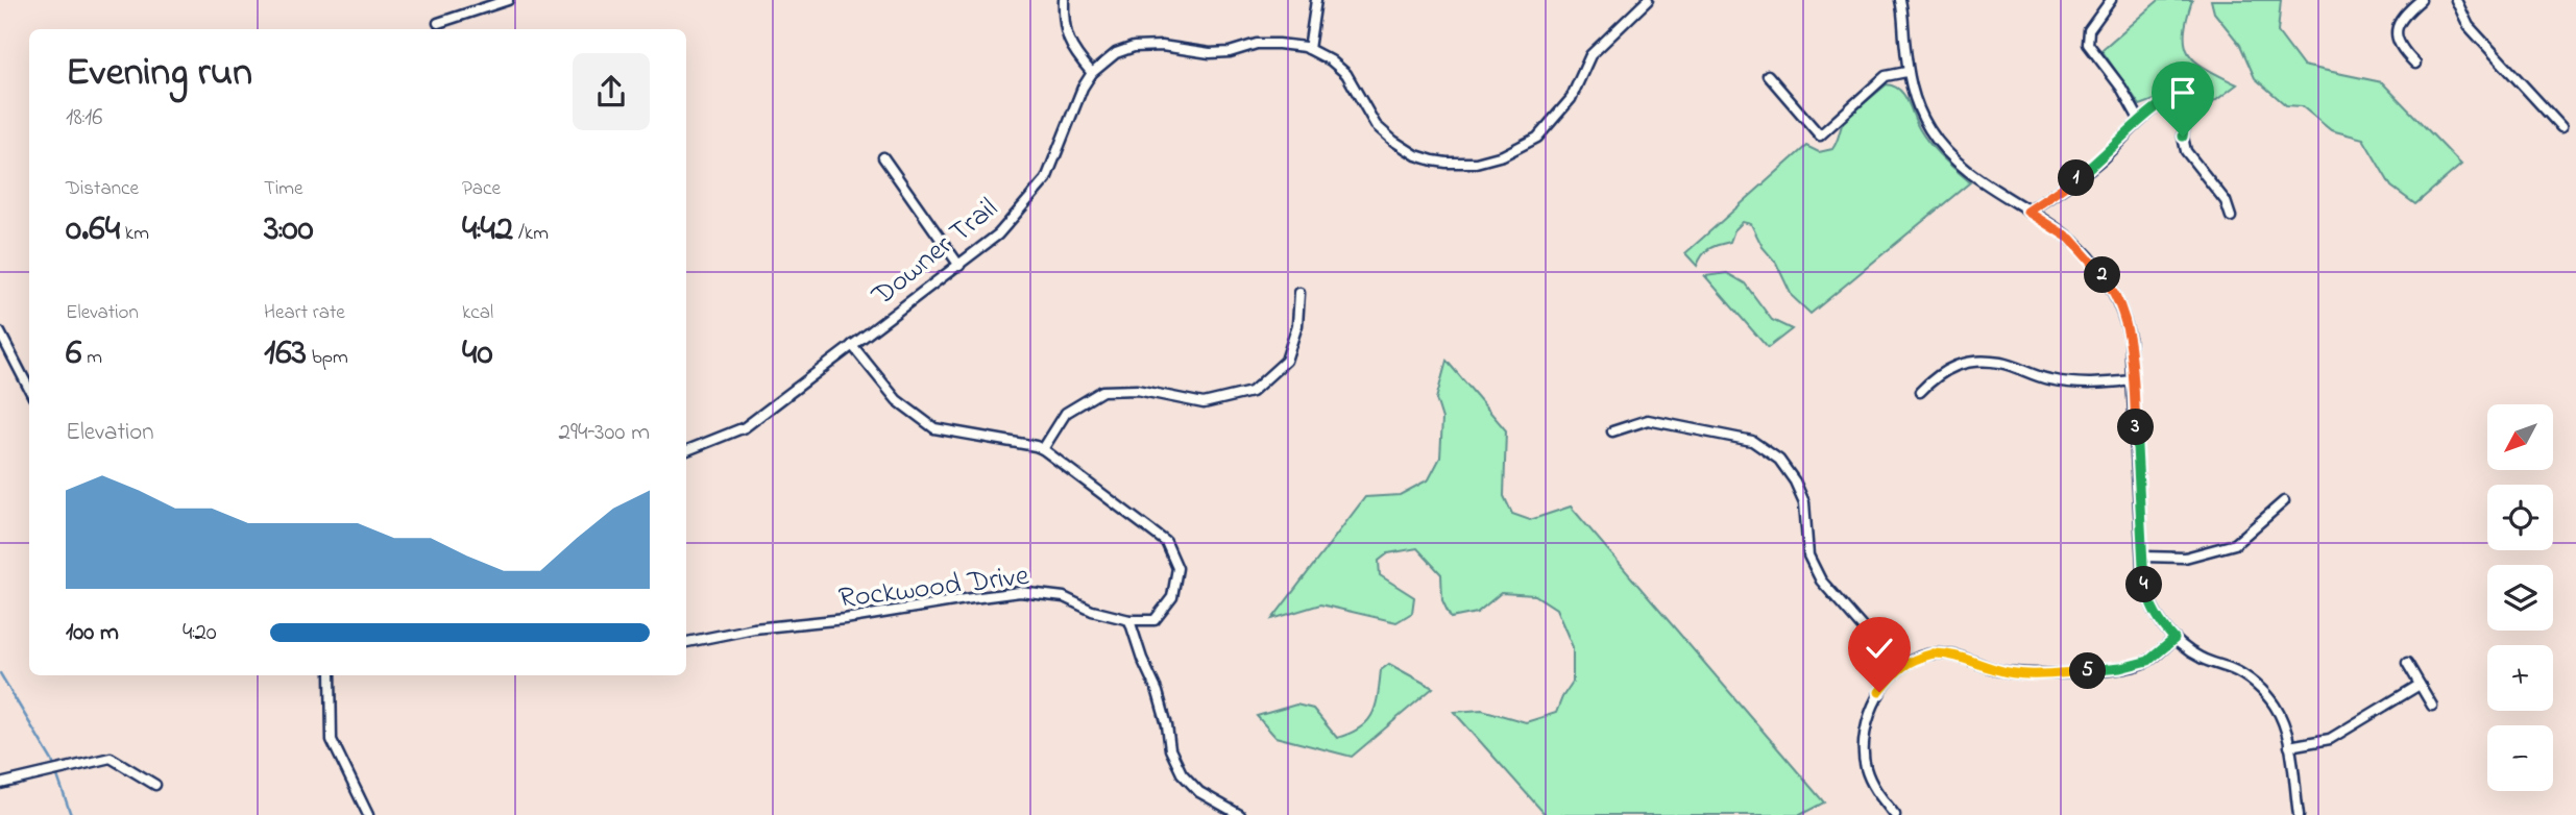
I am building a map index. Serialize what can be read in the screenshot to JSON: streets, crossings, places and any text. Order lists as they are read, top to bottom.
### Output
{
  "streets": {
    "street": ["Downer Trail", "Rockwood Drive"]
  },
  "crossings": [
    ["Downer Trail", "Rockwood Drive"]
  ],
  "north": "bottom left",
  "page": {
    "heading": ["Evening run", "18:16"],
    "stats": [
      ["Distance", "0.64 km"],
      ["Time", "3:00"],
      ["Pace", "4:42 /km"],
      ["Elevation", "6 m"],
      ["Heart rate", "163 bpm"],
      ["kcal", "40"]
    ],
    "pins": [
      "1",
      "2",
      "3",
      "4",
      "5"
    ],
    "chart": ["Elevation", "294–300 m"],
    "map_buttons": ["+", "−"],
    "list": [
      {
        "name": "100 m",
        "note": "4:20"
      }
    ]
  }
}
